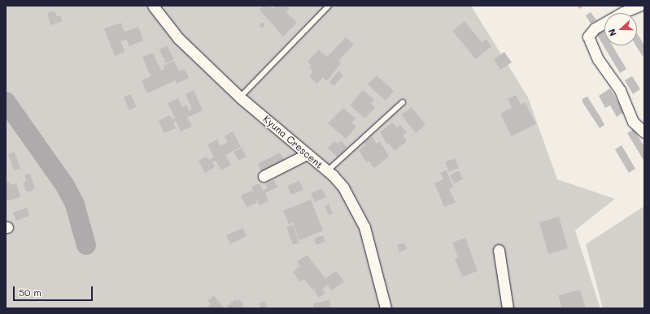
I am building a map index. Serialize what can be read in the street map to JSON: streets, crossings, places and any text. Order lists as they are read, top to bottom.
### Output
{
  "streets": {
    "street": ["Kyuna Crescent"]
  },
  "scale_bar": "50 m",
  "north": "left"
}
